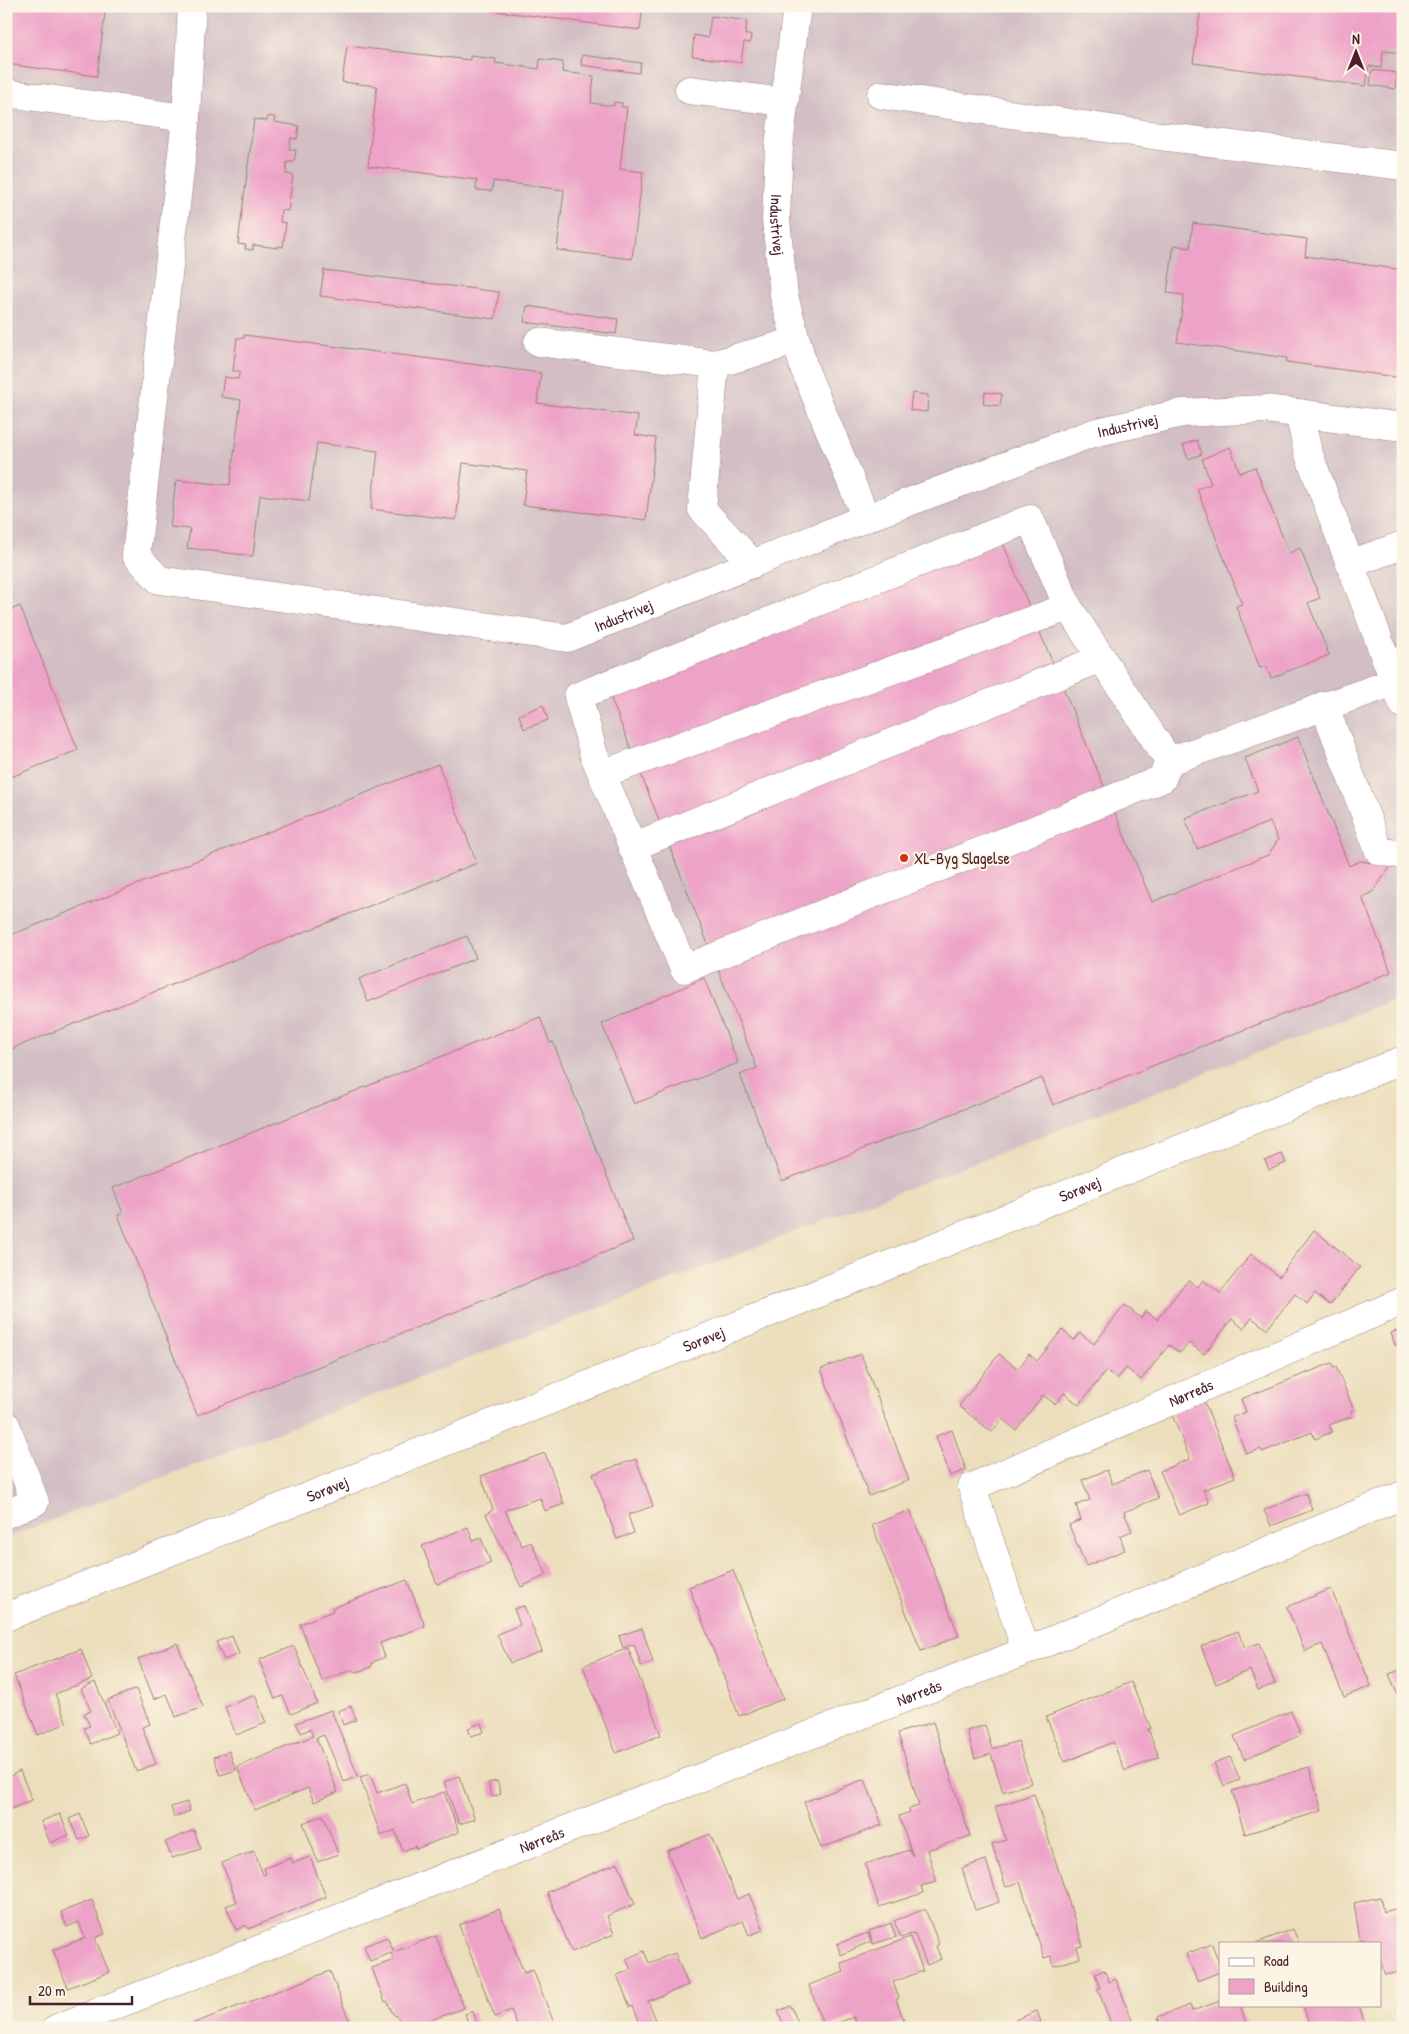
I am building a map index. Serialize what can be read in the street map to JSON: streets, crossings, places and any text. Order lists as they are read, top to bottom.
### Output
{
  "streets": {
    "street": ["Industrivej", "Sorøvej", "Nørreås"]
  },
  "places": ["XL-Byg Slagelse"],
  "legend": ["Road", "Building"],
  "scale_bar": "20 m",
  "north": "top"
}
